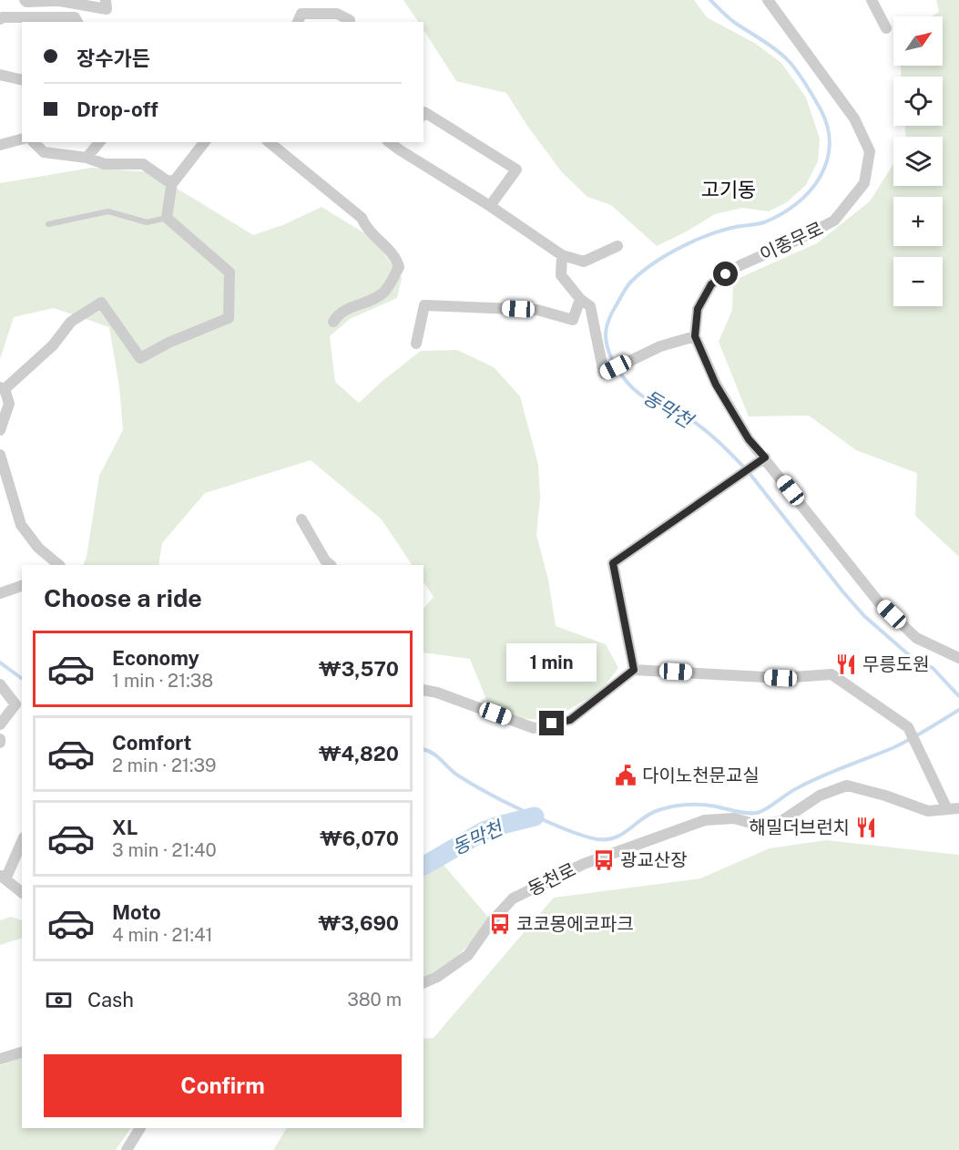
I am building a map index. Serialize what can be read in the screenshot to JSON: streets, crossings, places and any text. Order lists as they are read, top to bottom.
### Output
{
  "streets": {
    "street": ["이종무로", "동천로"]
  },
  "districts": ["고기동"],
  "water": ["동막천"],
  "places": {
    "restaurant": ["무릉도원", "해밀더브런치"],
    "public building": ["다이노천문교실"],
    "bus stop": ["광교산장", "코코몽에코파크"]
  },
  "north": "top right",
  "page": {
    "map_buttons": ["+", "−"],
    "banner": ["장수가든", "Drop-off"],
    "heading": "Choose a ride",
    "list": [
      {
        "name": "Economy",
        "note": "1 min · 21:38",
        "value": "₩3,570"
      },
      {
        "name": "Comfort",
        "note": "2 min · 21:39",
        "value": "₩4,820"
      },
      {
        "name": "XL",
        "note": "3 min · 21:40",
        "value": "₩6,070"
      },
      {
        "name": "Moto",
        "note": "4 min · 21:41",
        "value": "₩3,690"
      }
    ],
    "bubble": "1 min",
    "pay": ["Cash", "380 m"],
    "buttons": "Confirm"
  }
}
